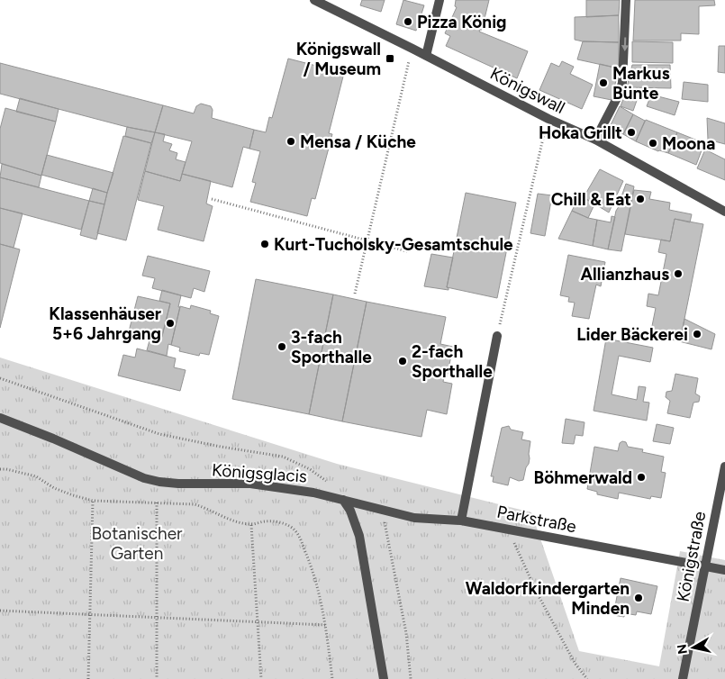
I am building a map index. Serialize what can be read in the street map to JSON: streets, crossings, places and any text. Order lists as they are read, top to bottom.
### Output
{
  "streets": {
    "street": [
      "Königswall",
      "Königsglacis",
      "Parkstraße",
      "Königstraße"
    ]
  },
  "crossings": [
    ["Königsglacis", "Parkstraße"],
    ["Parkstraße", "Königstraße"]
  ],
  "parks": ["Botanischer Garten"],
  "places": {
    "other": [
      "Pizza König",
      "Markus Bünte",
      "Hoka Grillt",
      "Mensa / Küche",
      "Moona",
      "Chill & Eat",
      "Kurt-Tucholsky-Gesamtschule",
      "Allianzhaus",
      "Klassenhäuser 5+6 Jahrgang",
      "Lider Bäckerei",
      "3-fach Sporthalle",
      "2-fach Sporthalle",
      "Böhmerwald",
      "Waldorfkindergarten Minden"
    ],
    "transit": ["Königswall / Museum"]
  },
  "north": "left"
}
